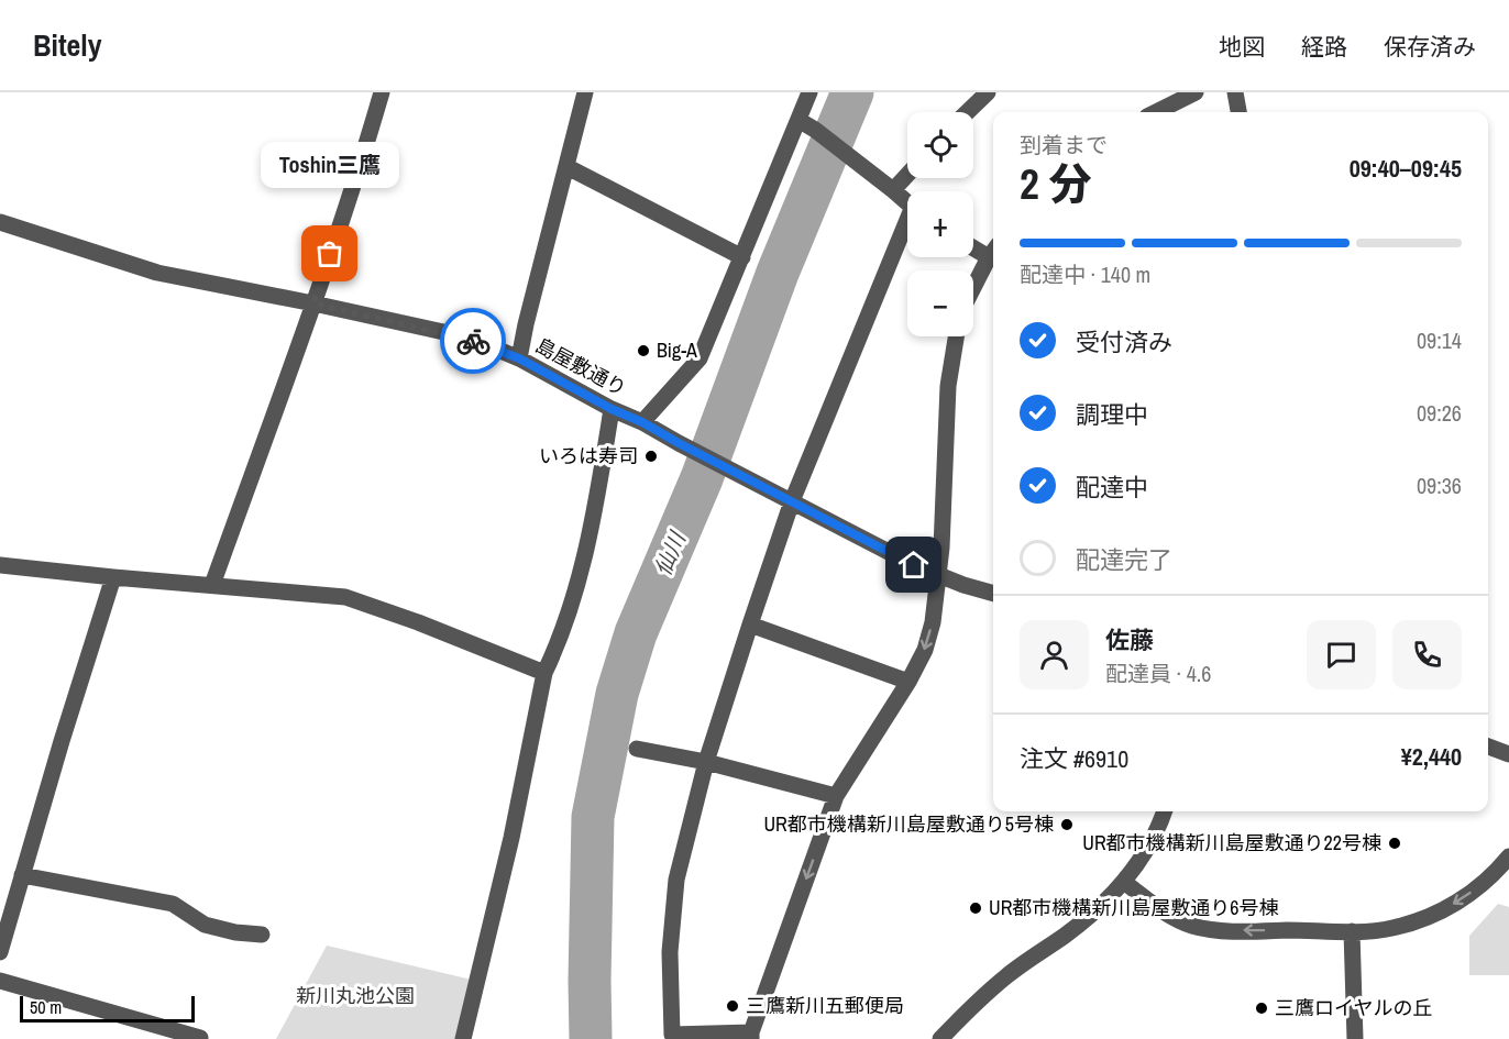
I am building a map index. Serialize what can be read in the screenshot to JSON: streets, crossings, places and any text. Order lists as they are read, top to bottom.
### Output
{
  "streets": {
    "street": ["島屋敷通り"]
  },
  "water": ["仙川"],
  "parks": ["新川丸池公園"],
  "places": [
    "Toshin三鷹",
    "Big-A",
    "いろは寿司",
    "UR都市機構新川島屋敷通り5号棟",
    "UR都市機構新川島屋敷通り22号棟",
    "UR都市機構新川島屋敷通り6号棟",
    "三鷹新川五郵便局",
    "三鷹ロイヤルの丘"
  ],
  "scale_bar": "50 m",
  "page": {
    "header": "Bitely",
    "nav": ["地図", "経路", "保存済み"],
    "map_buttons": ["+", "−"],
    "heading": ["2 分", "到着まで", "09:40–09:45"],
    "panel": [
      "佐藤",
      "配達員 · 4.6",
      "注文 #6910",
      "¥2,440"
    ],
    "bubble": "Toshin三鷹",
    "bar": "配達中 · 140 m",
    "list": [
      ["受付済み", "09:14"],
      ["調理中", "09:26"],
      ["配達中", "09:36"],
      "配達完了"
    ],
    "scale": "50 m"
  }
}
